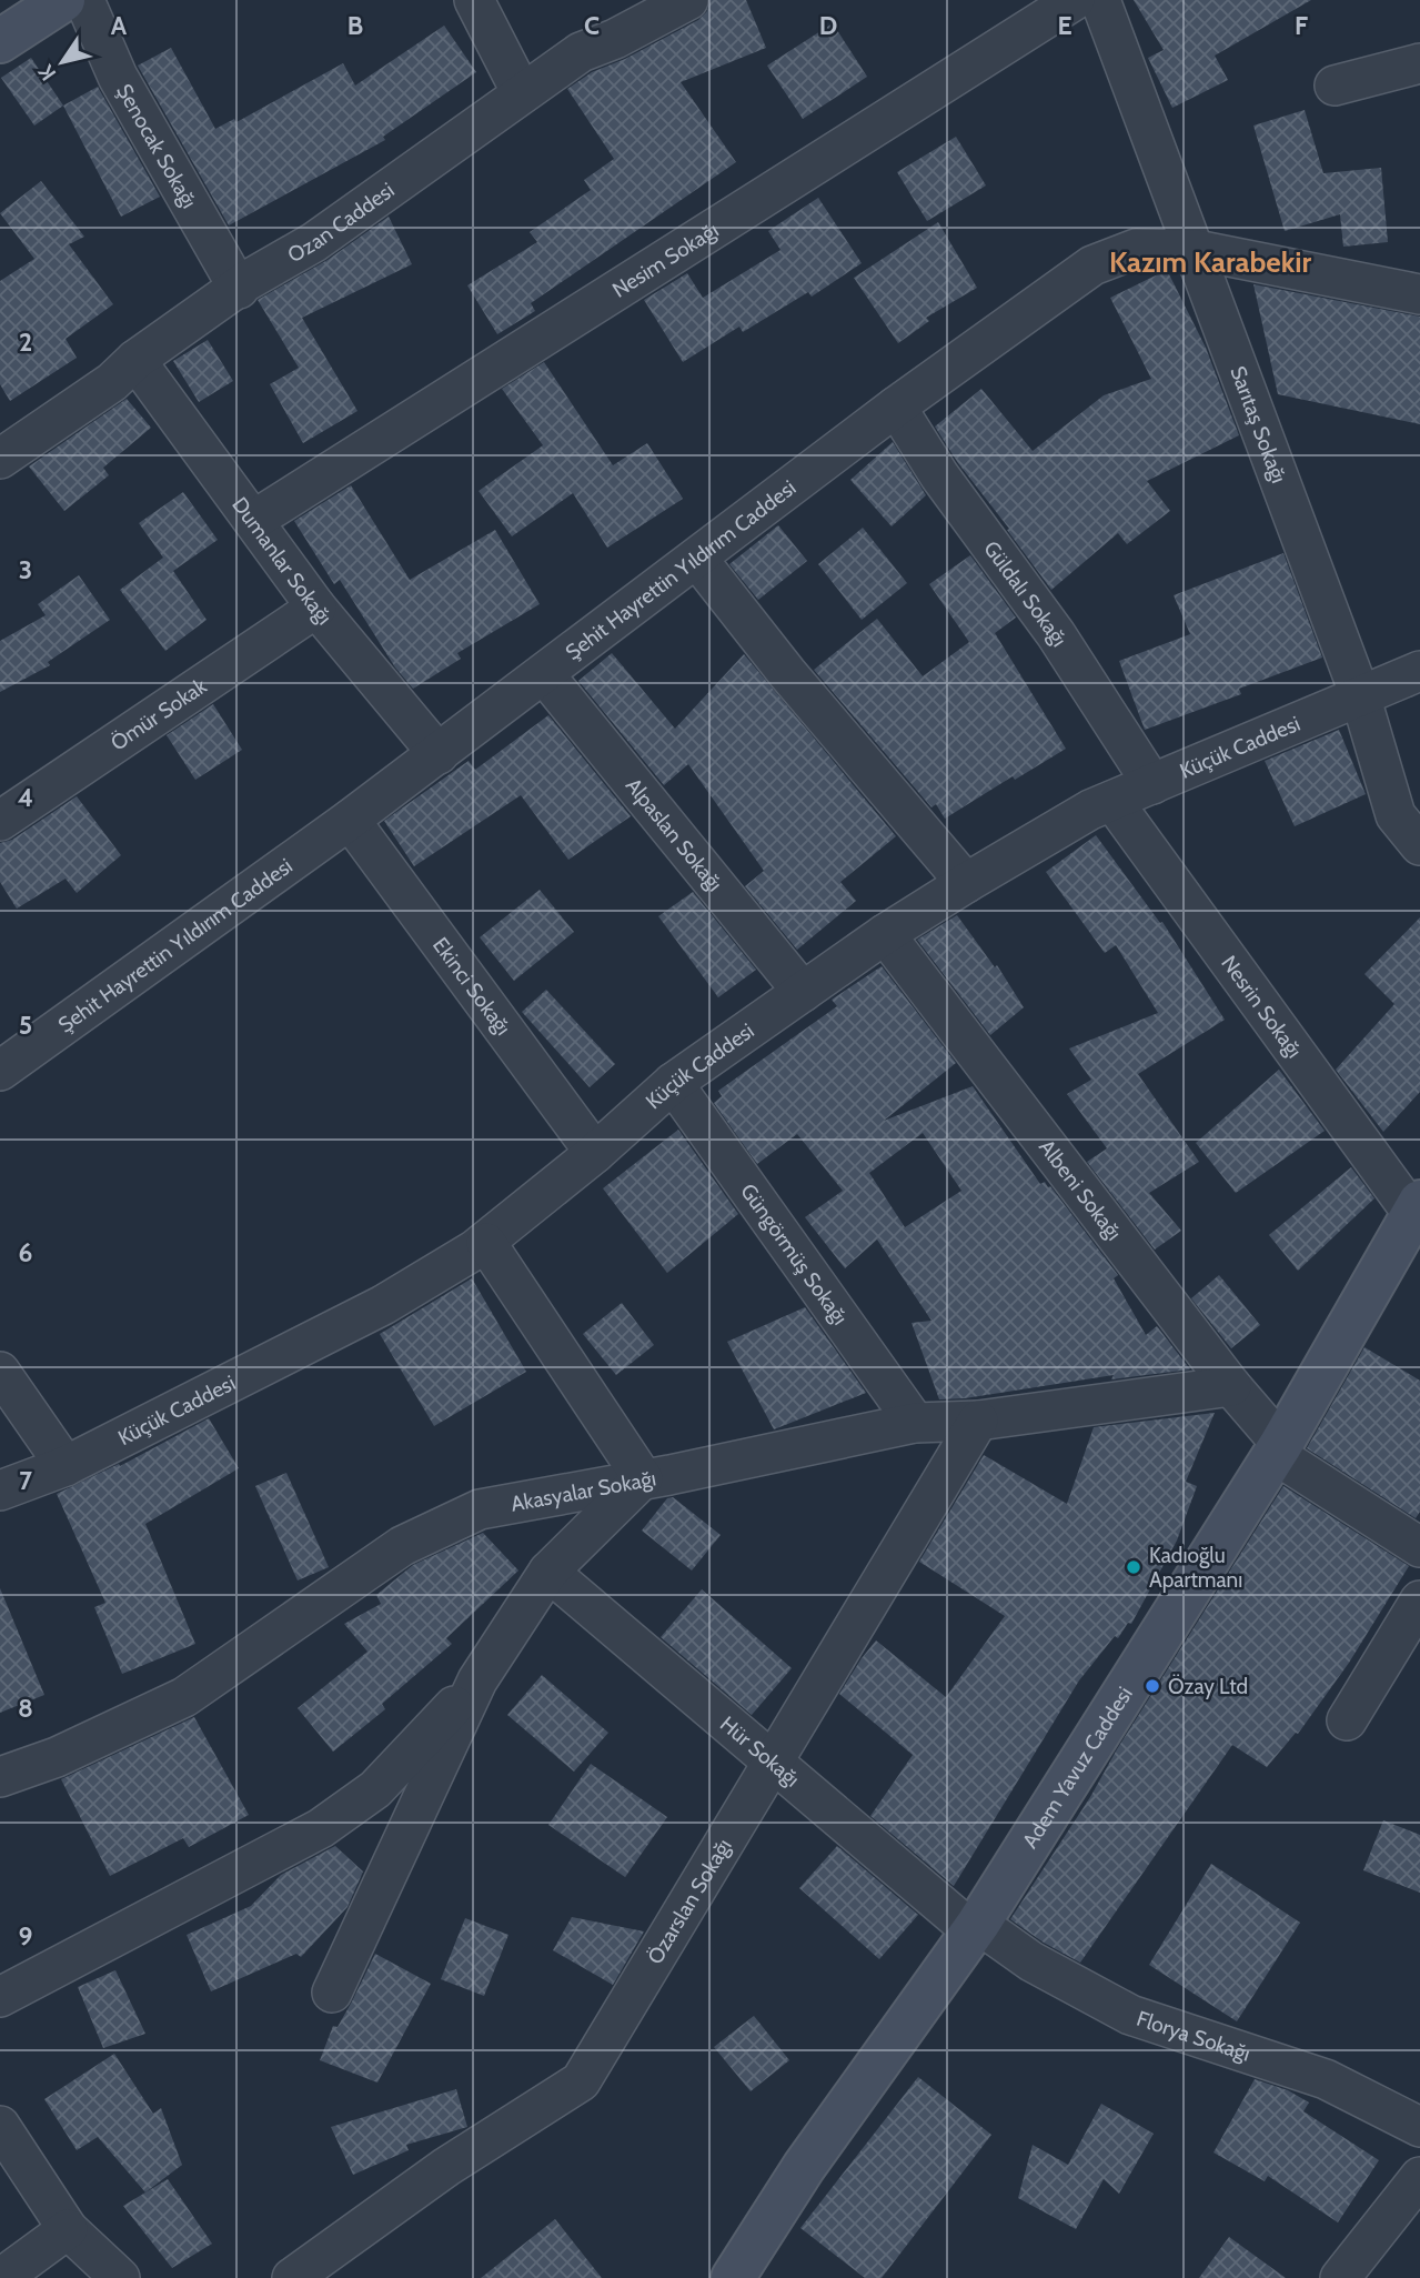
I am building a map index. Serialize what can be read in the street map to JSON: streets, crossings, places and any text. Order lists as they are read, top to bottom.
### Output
{
  "streets": {
    "main road": ["Adem Yavuz Caddesi"],
    "street": [
      "Şenocak Sokağı",
      "Ozan Caddesi",
      "Nesim Sokağı",
      "Sarıtaş Sokağı",
      "Dumanlar Sokağı",
      "Şehit Hayrettin Yıldırım Caddesi",
      "Güldalı Sokağı",
      "Ömür Sokak",
      "Küçük Caddesi",
      "Alpaslan Sokağı",
      "Ekinci Sokağı",
      "Nesrin Sokağı",
      "Albeni Sokağı",
      "Güngörmüş Sokağı",
      "Akasyalar Sokağı",
      "Hür Sokağı",
      "Özarslan Sokağı",
      "Florya Sokağı"
    ]
  },
  "crossings": [
    ["Şenocak Sokağı", "Ozan Caddesi"],
    ["Ozan Caddesi", "Dumanlar Sokağı"],
    ["Nesim Sokağı", "Dumanlar Sokağı"],
    ["Sarıtaş Sokağı", "Şehit Hayrettin Yıldırım Caddesi"],
    ["Sarıtaş Sokağı", "Küçük Caddesi"],
    ["Dumanlar Sokağı", "Şehit Hayrettin Yıldırım Caddesi"],
    ["Dumanlar Sokağı", "Ömür Sokak"],
    ["Şehit Hayrettin Yıldırım Caddesi", "Güldalı Sokağı"],
    ["Şehit Hayrettin Yıldırım Caddesi", "Alpaslan Sokağı"],
    ["Şehit Hayrettin Yıldırım Caddesi", "Ekinci Sokağı"],
    ["Güldalı Sokağı", "Küçük Caddesi"],
    ["Küçük Caddesi", "Alpaslan Sokağı"],
    ["Küçük Caddesi", "Ekinci Sokağı"],
    ["Küçük Caddesi", "Nesrin Sokağı"],
    ["Küçük Caddesi", "Albeni Sokağı"],
    ["Küçük Caddesi", "Güngörmüş Sokağı"],
    ["Nesrin Sokağı", "Adem Yavuz Caddesi"],
    ["Albeni Sokağı", "Akasyalar Sokağı"],
    ["Albeni Sokağı", "Adem Yavuz Caddesi"],
    ["Güngörmüş Sokağı", "Akasyalar Sokağı"],
    ["Akasyalar Sokağı", "Özarslan Sokağı"],
    ["Hür Sokağı", "Adem Yavuz Caddesi"],
    ["Hür Sokağı", "Özarslan Sokağı"],
    ["Hür Sokağı", "Florya Sokağı"],
    ["Adem Yavuz Caddesi", "Florya Sokağı"]
  ],
  "districts": ["Kazım Karabekir"],
  "places": ["Kadıoğlu Apartmanı", "Özay Ltd"],
  "north": "bottom left",
  "grid": {
    "columns": [
      "A",
      "B",
      "C",
      "D",
      "E",
      "F"
    ],
    "rows": [
      "2",
      "3",
      "4",
      "5",
      "6",
      "7",
      "8",
      "9"
    ]
  }
}
